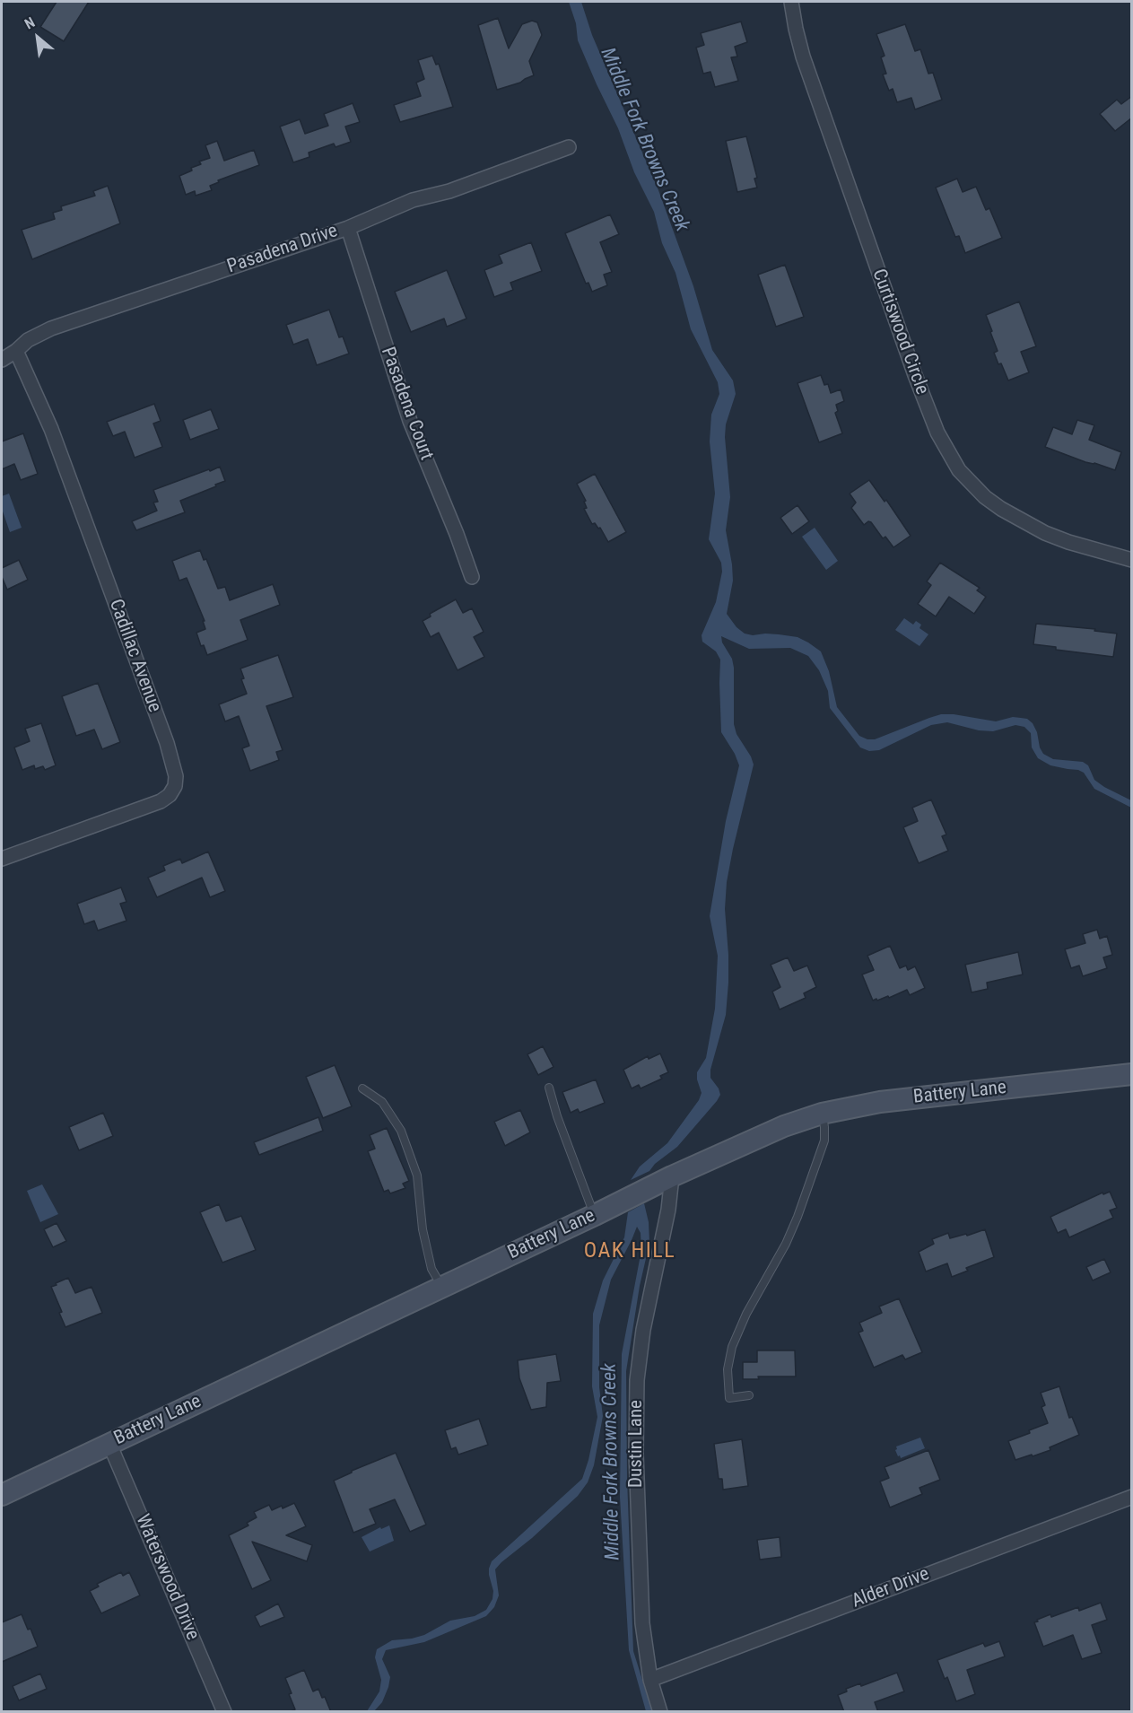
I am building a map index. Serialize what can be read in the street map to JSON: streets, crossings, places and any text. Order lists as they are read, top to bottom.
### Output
{
  "streets": {
    "main road": ["Battery Lane"],
    "street": [
      "Pasadena Drive",
      "Curtiswood Circle",
      "Pasadena Court",
      "Cadillac Avenue",
      "Dustin Lane",
      "Waterswood Drive",
      "Alder Drive"
    ]
  },
  "crossings": [
    ["Pasadena Drive", "Pasadena Court"],
    ["Pasadena Drive", "Cadillac Avenue"],
    ["Battery Lane", "Dustin Lane"],
    ["Battery Lane", "Waterswood Drive"],
    ["Dustin Lane", "Alder Drive"]
  ],
  "districts": ["OAK HILL"],
  "water": ["Middle Fork Browns Creek"],
  "north": "top left"
}
